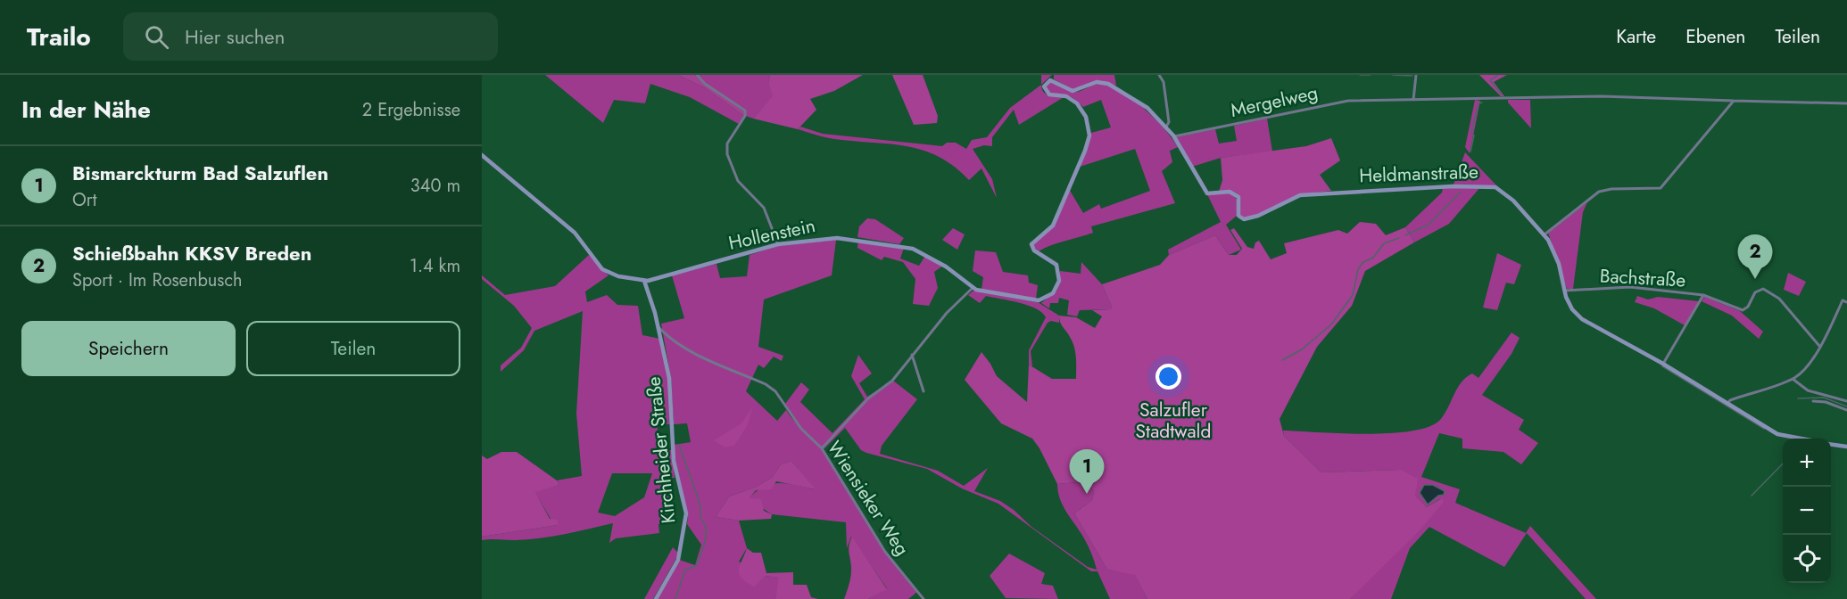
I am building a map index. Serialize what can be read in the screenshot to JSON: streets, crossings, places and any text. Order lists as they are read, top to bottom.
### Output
{
  "streets": {
    "main road": ["Heldmanstraße", "Hollenstein", "Kirchheider Straße"],
    "street": ["Mergelweg", "Bachstraße", "Wiensieker Weg"]
  },
  "crossings": [
    ["Mergelweg", "Heldmanstraße"],
    ["Heldmanstraße", "Hollenstein"],
    ["Heldmanstraße", "Bachstraße"],
    ["Hollenstein", "Kirchheider Straße"],
    ["Kirchheider Straße", "Wiensieker Weg"]
  ],
  "parks": ["Salzufler Stadtwald"],
  "page": {
    "header": "Trailo",
    "search": "Hier suchen",
    "nav": ["Karte", "Ebenen", "Teilen"],
    "heading": ["In der Nähe", "2 Ergebnisse"],
    "list": [
      {
        "mark": "1",
        "name": "Bismarckturm Bad Salzuflen",
        "note": "Ort",
        "value": "340 m"
      },
      {
        "mark": "2",
        "name": "Schießbahn KKSV Breden",
        "note": "Sport · Im Rosenbusch",
        "value": "1.4 km"
      }
    ],
    "pins": ["2", "1"],
    "buttons": ["Speichern", "Teilen"],
    "map_buttons": ["+", "−"]
  }
}
